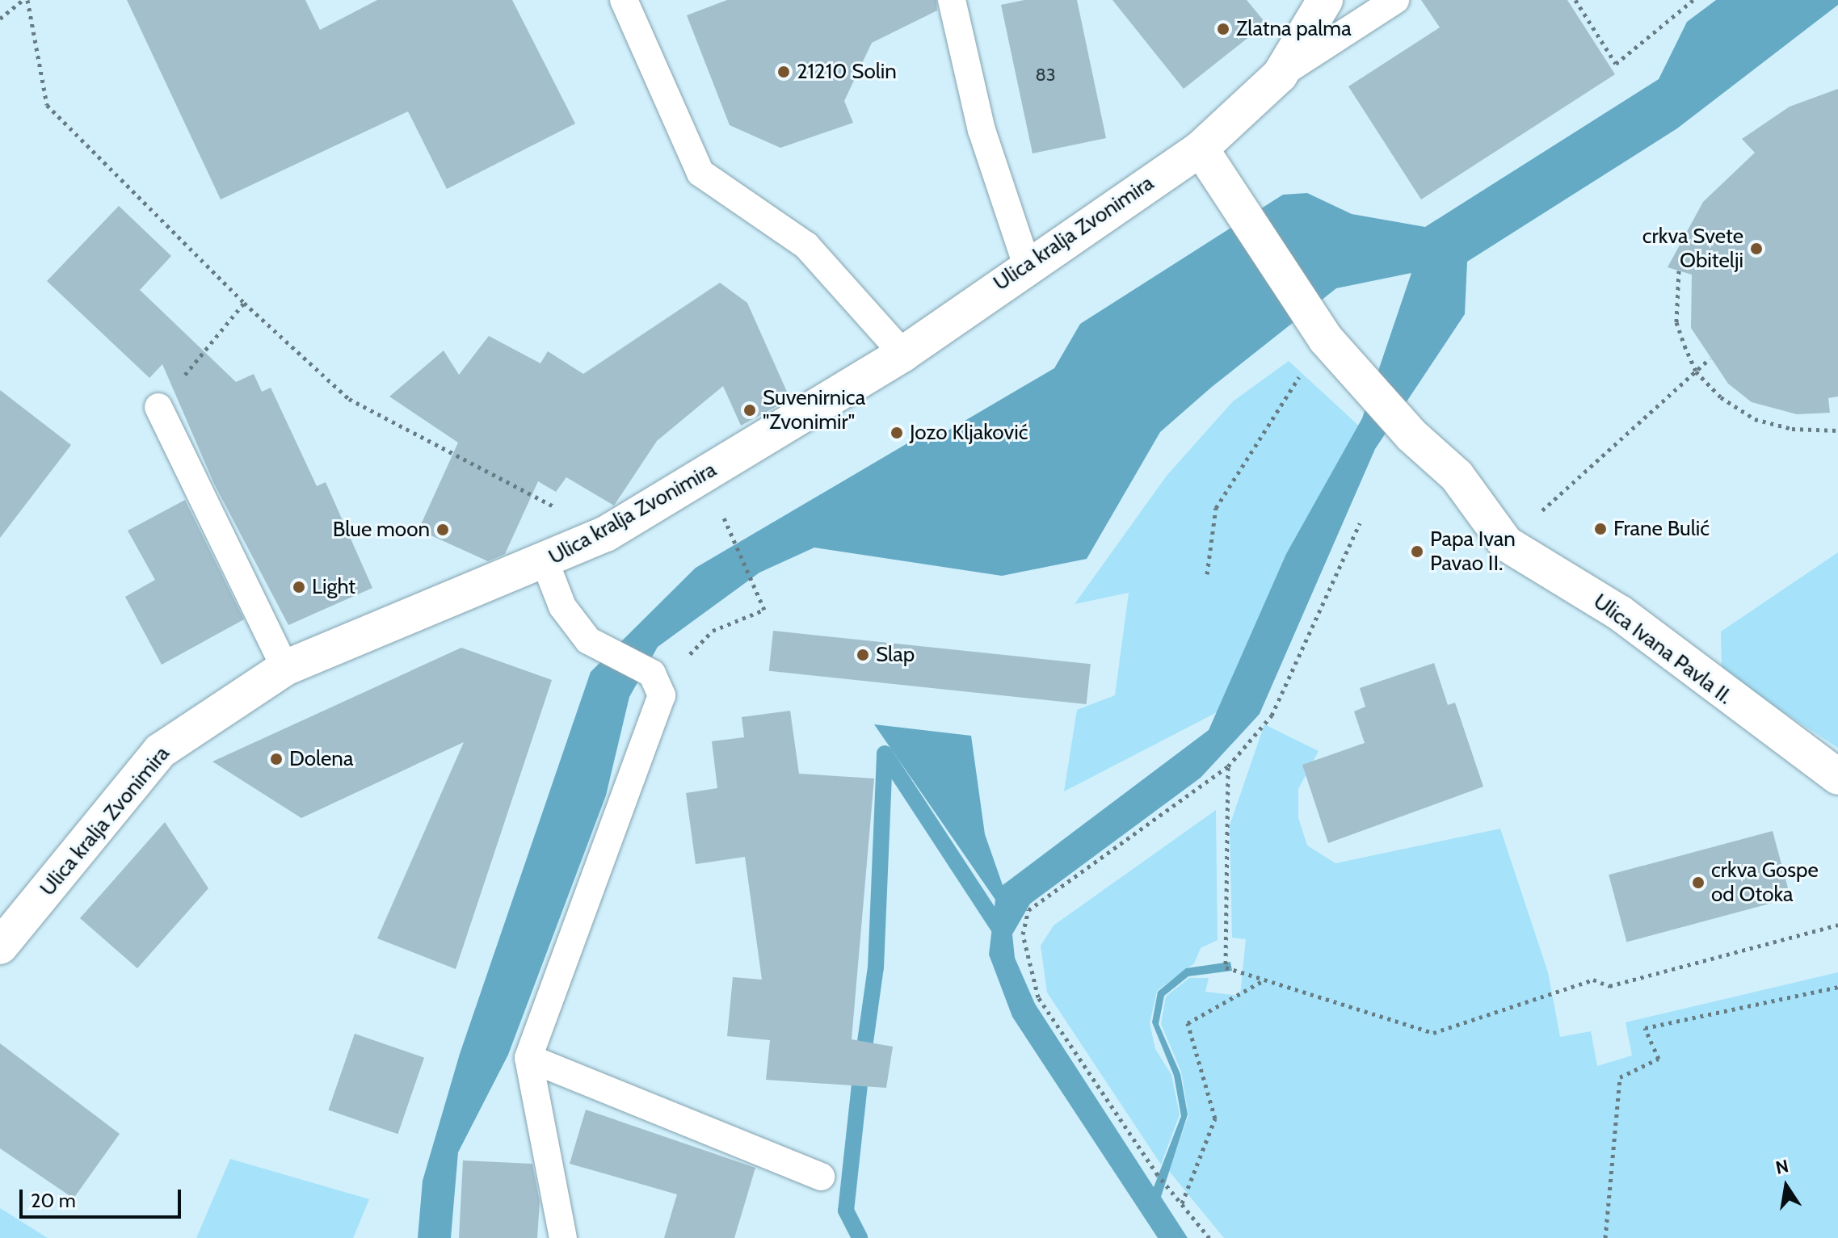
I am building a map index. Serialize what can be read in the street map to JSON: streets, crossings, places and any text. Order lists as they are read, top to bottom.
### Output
{
  "streets": {
    "street": ["Ulica kralja Zvonimira", "Ulica Ivana Pavla II."]
  },
  "crossings": [
    ["Ulica kralja Zvonimira", "Ulica Ivana Pavla II."]
  ],
  "places": [
    "Zlatna palma",
    "21210 Solin",
    "crkva Svete Obitelji",
    "Suvenirnica \"Zvonimir\"",
    "Jozo Kljaković",
    "Frane Bulić",
    "Blue moon",
    "Papa Ivan Pavao II.",
    "Light",
    "Slap",
    "Dolena",
    "crkva Gospe od Otoka"
  ],
  "house_numbers": ["83"],
  "scale_bar": "20 m",
  "north": "top"
}
